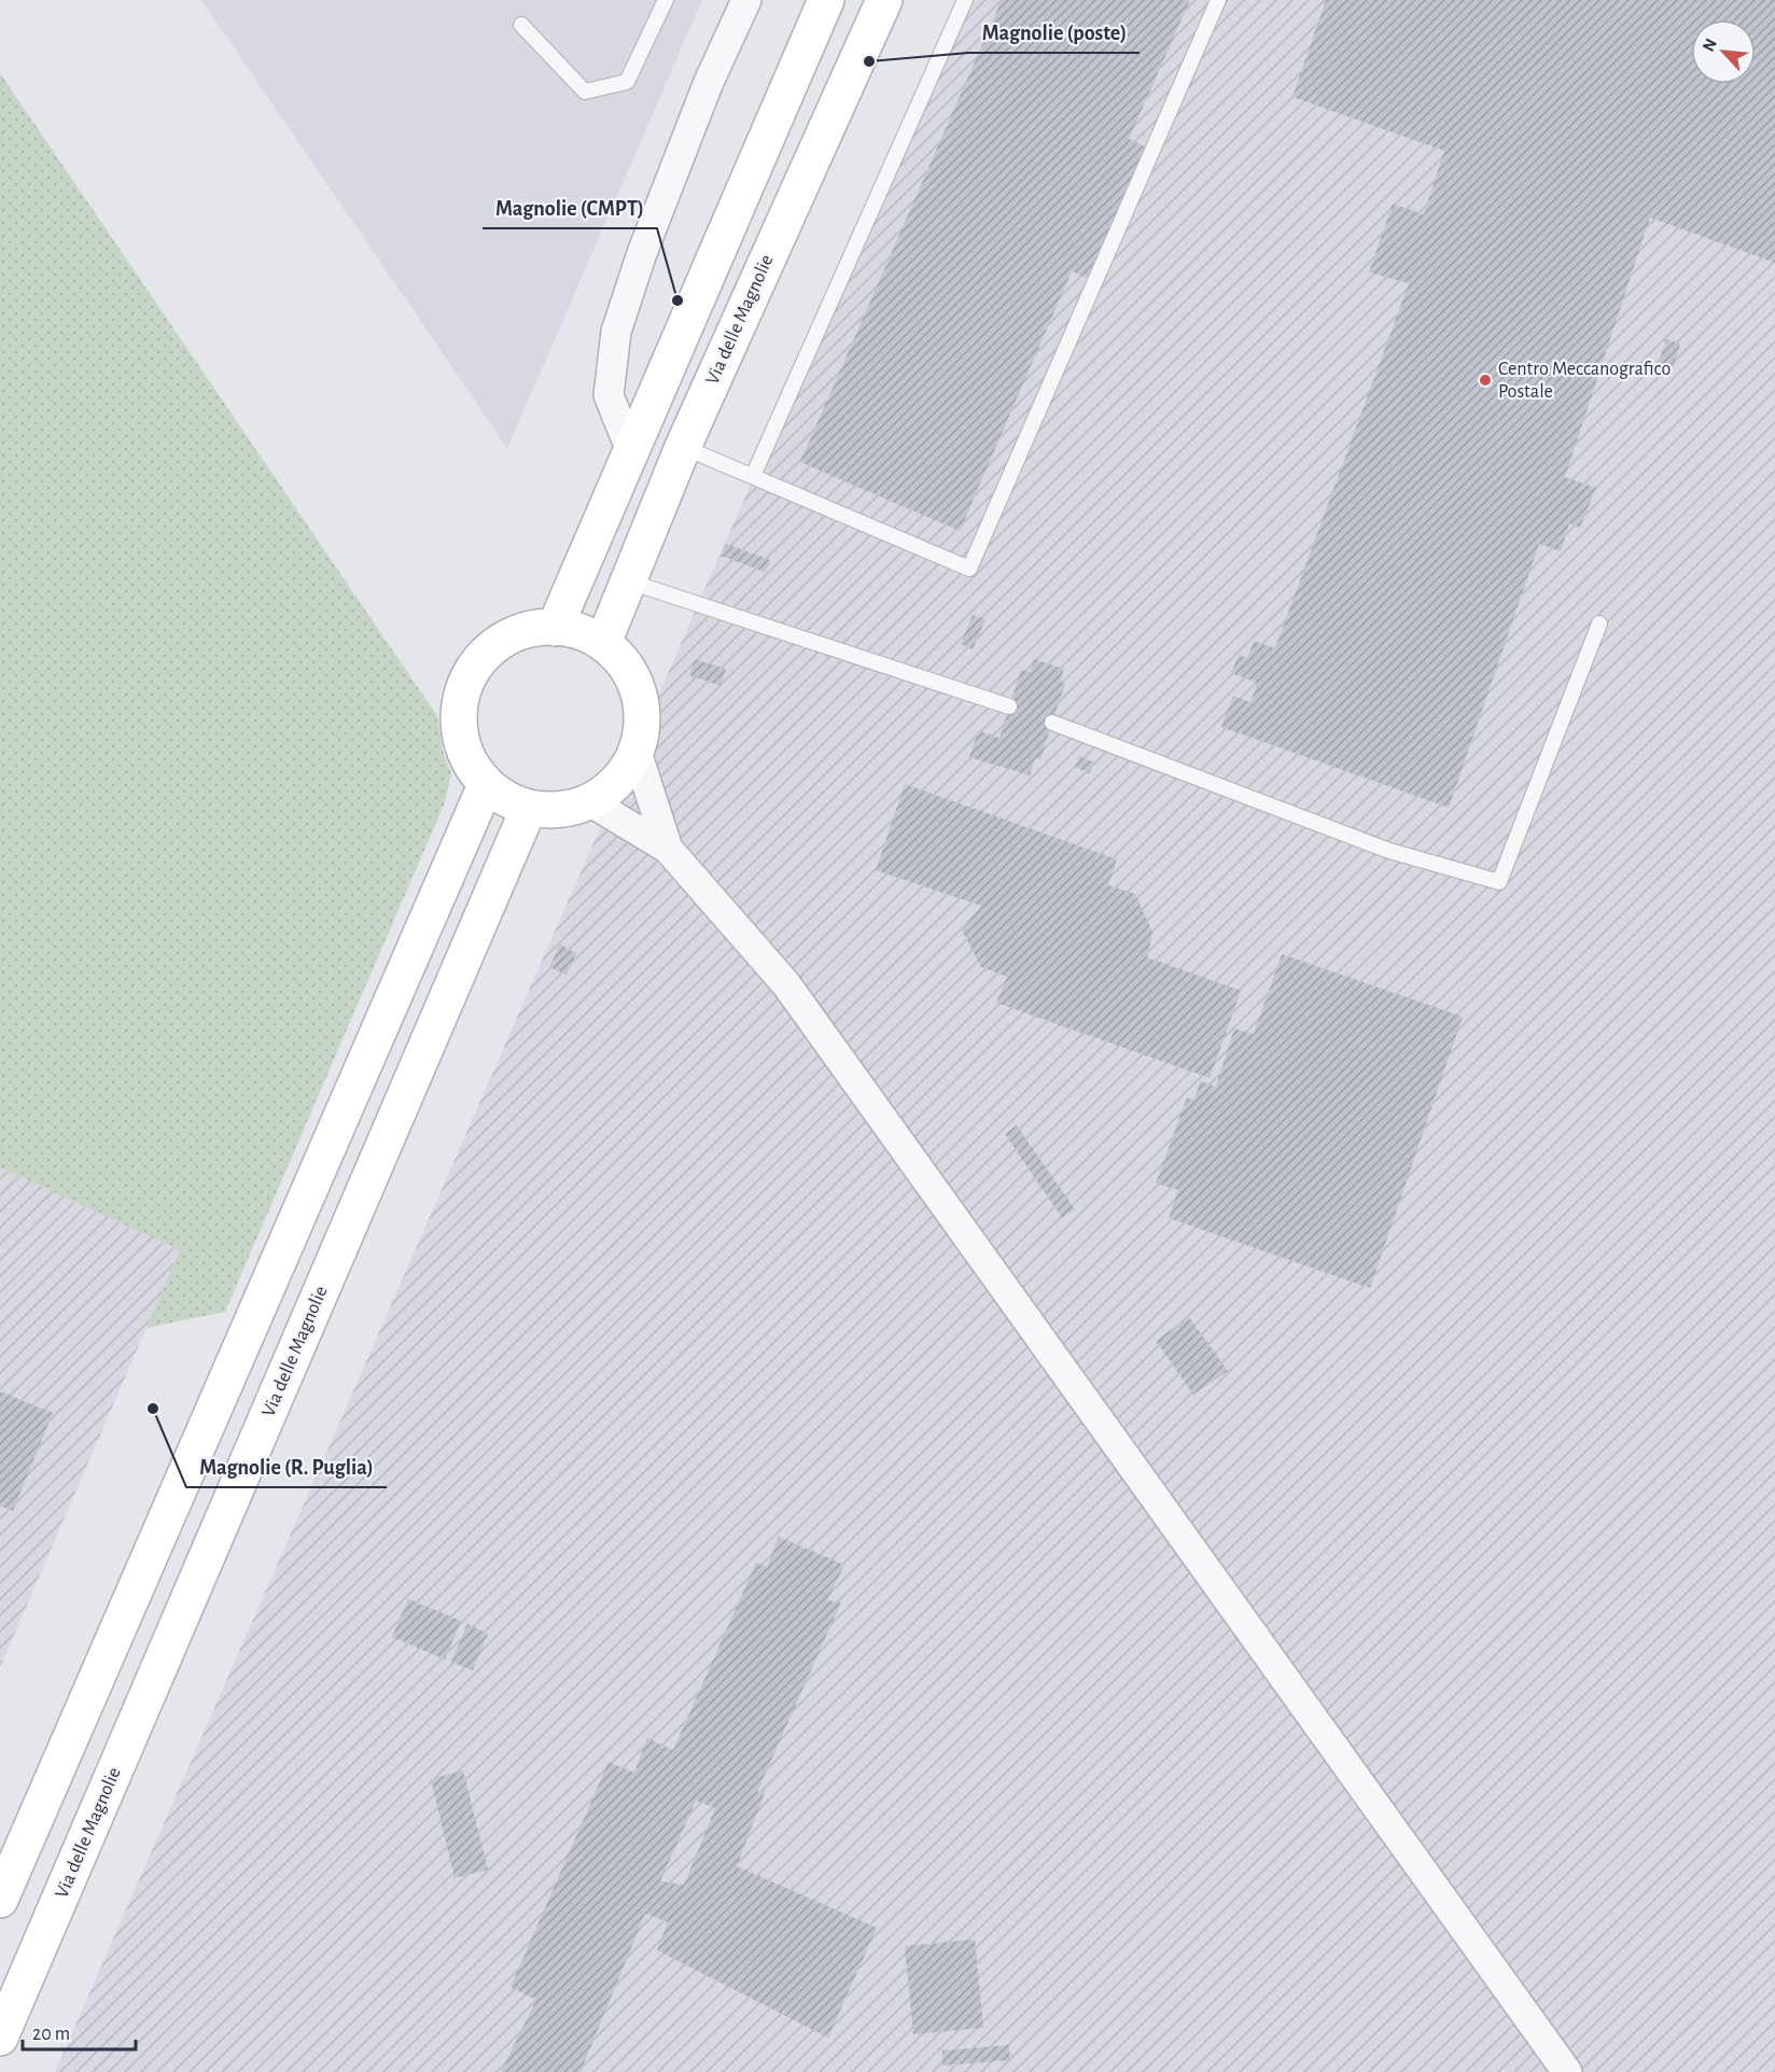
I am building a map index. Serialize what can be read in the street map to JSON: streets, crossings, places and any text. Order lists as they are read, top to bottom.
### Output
{
  "streets": {
    "street": ["Via delle Magnolie"]
  },
  "places": [
    "Magnolie (poste)",
    "Magnolie (CMPT)",
    "Centro Meccanografico Postale",
    "Magnolie (R. Puglia)"
  ],
  "scale_bar": "20 m",
  "north": "top left"
}
